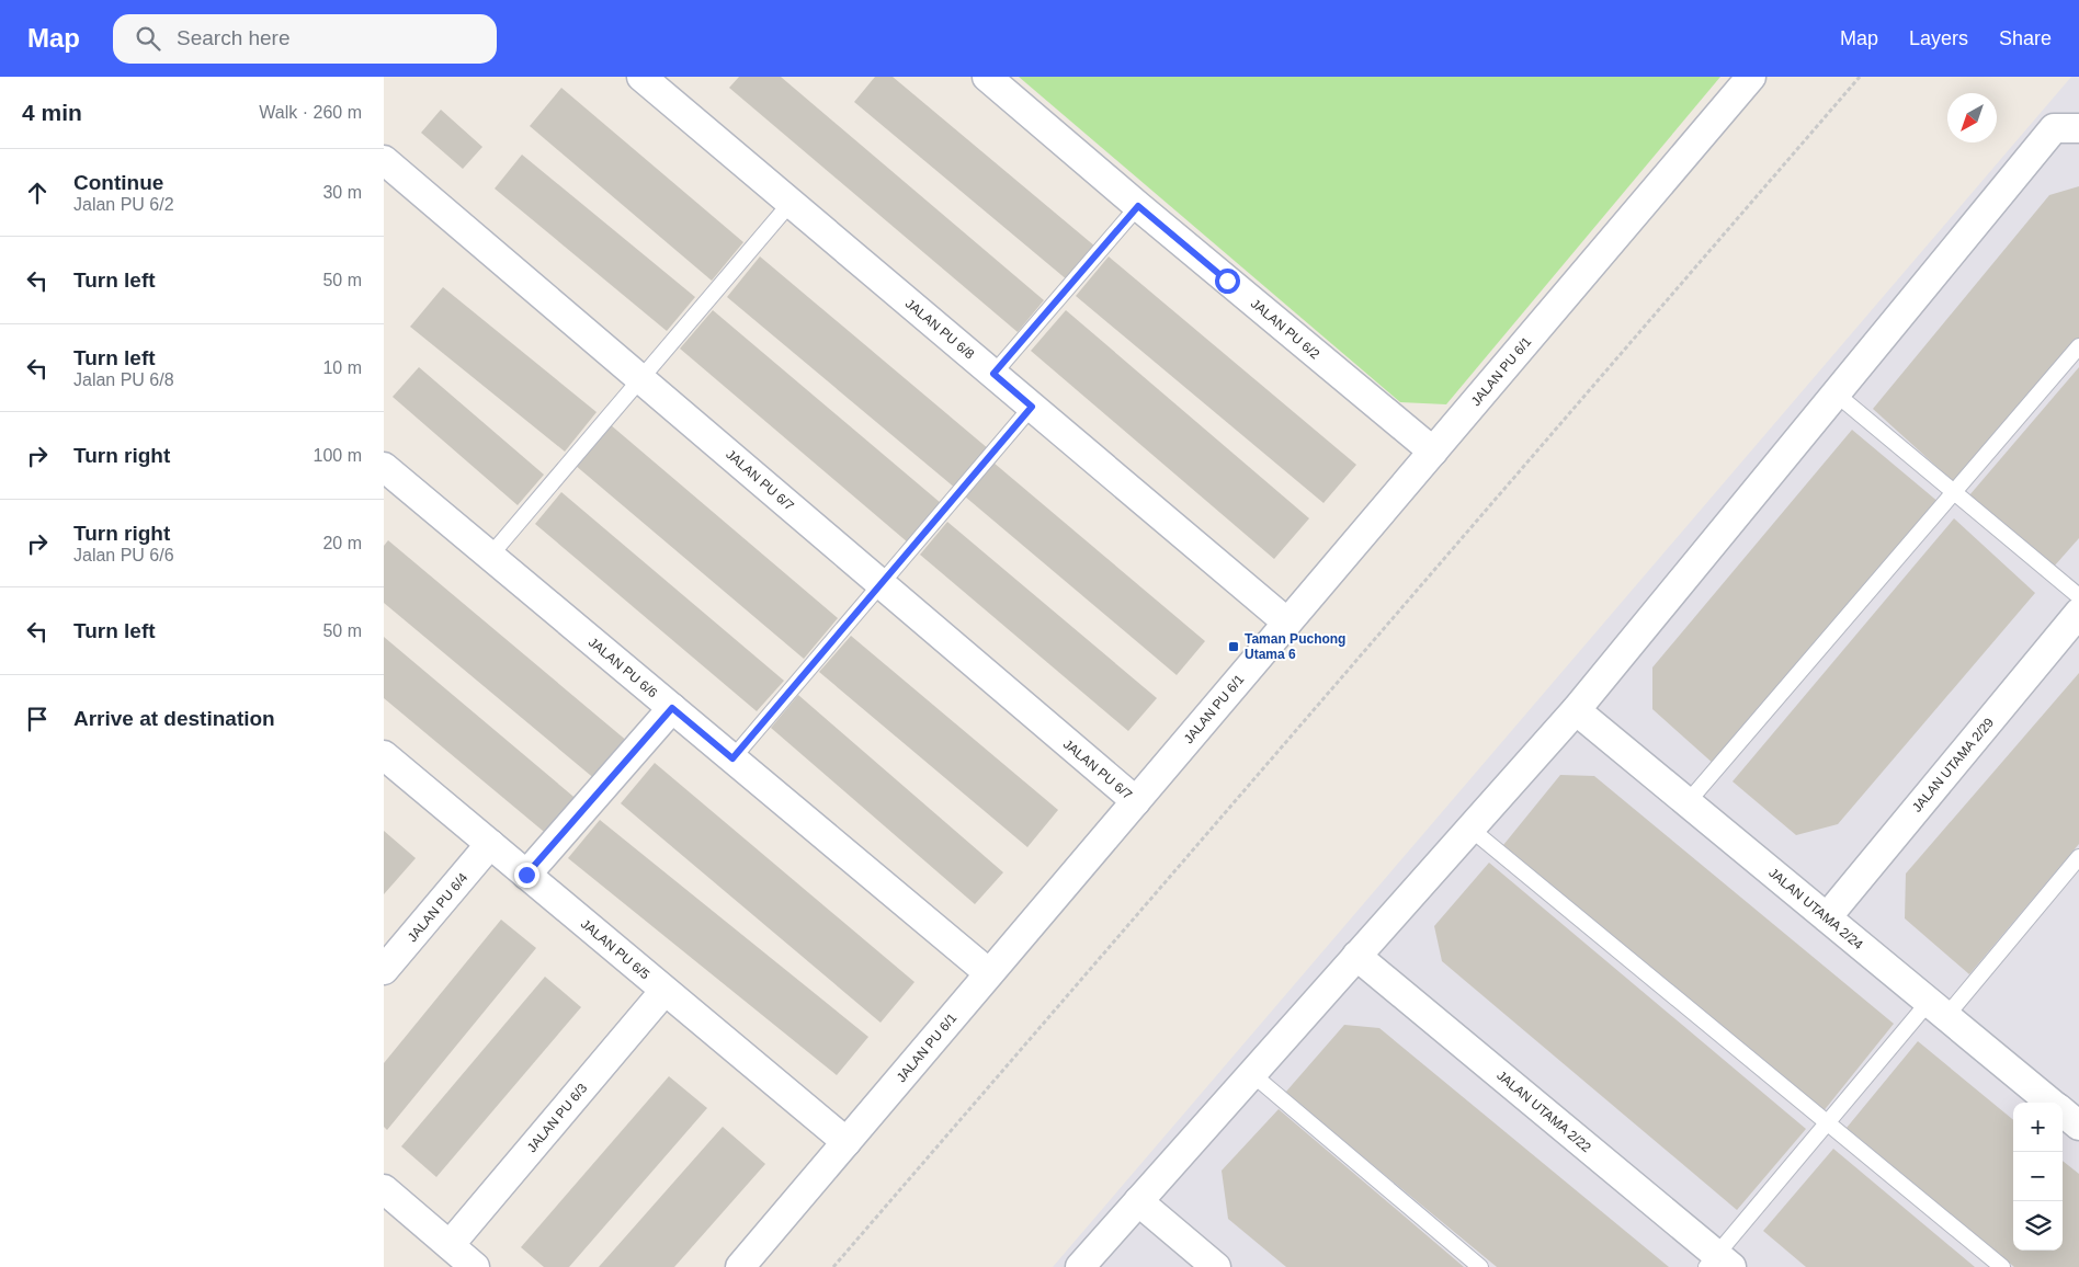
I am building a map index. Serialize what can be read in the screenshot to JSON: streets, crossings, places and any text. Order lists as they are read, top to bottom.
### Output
{
  "streets": {
    "street": [
      "JALAN PU 6/8",
      "JALAN PU 6/2",
      "JALAN PU 6/1",
      "JALAN PU 6/7",
      "JALAN PU 6/6",
      "JALAN UTAMA 2/29",
      "JALAN PU 6/4",
      "JALAN UTAMA 2/24",
      "JALAN PU 6/5",
      "JALAN UTAMA 2/22",
      "JALAN PU 6/3"
    ]
  },
  "crossings": [
    ["JALAN PU 6/8", "JALAN PU 6/1"],
    ["JALAN PU 6/2", "JALAN PU 6/1"],
    ["JALAN PU 6/1", "JALAN PU 6/7"],
    ["JALAN PU 6/1", "JALAN PU 6/6"],
    ["JALAN PU 6/1", "JALAN PU 6/5"],
    ["JALAN UTAMA 2/29", "JALAN UTAMA 2/24"],
    ["JALAN PU 6/4", "JALAN PU 6/5"],
    ["JALAN PU 6/5", "JALAN PU 6/3"]
  ],
  "places": {
    "transit": ["Taman Puchong Utama 6"]
  },
  "north": "bottom left",
  "page": {
    "header": "Map",
    "search": "Search here",
    "nav": ["Map", "Layers", "Share"],
    "heading": ["4 min", "Walk · 260 m"],
    "list": [
      ["Continue", "Jalan PU 6/2", "30 m"],
      ["Turn left", "50 m"],
      ["Turn left", "Jalan PU 6/8", "10 m"],
      ["Turn right", "100 m"],
      ["Turn right", "Jalan PU 6/6", "20 m"],
      ["Turn left", "50 m"],
      "Arrive at destination"
    ],
    "map_buttons": ["+", "−"]
  }
}
